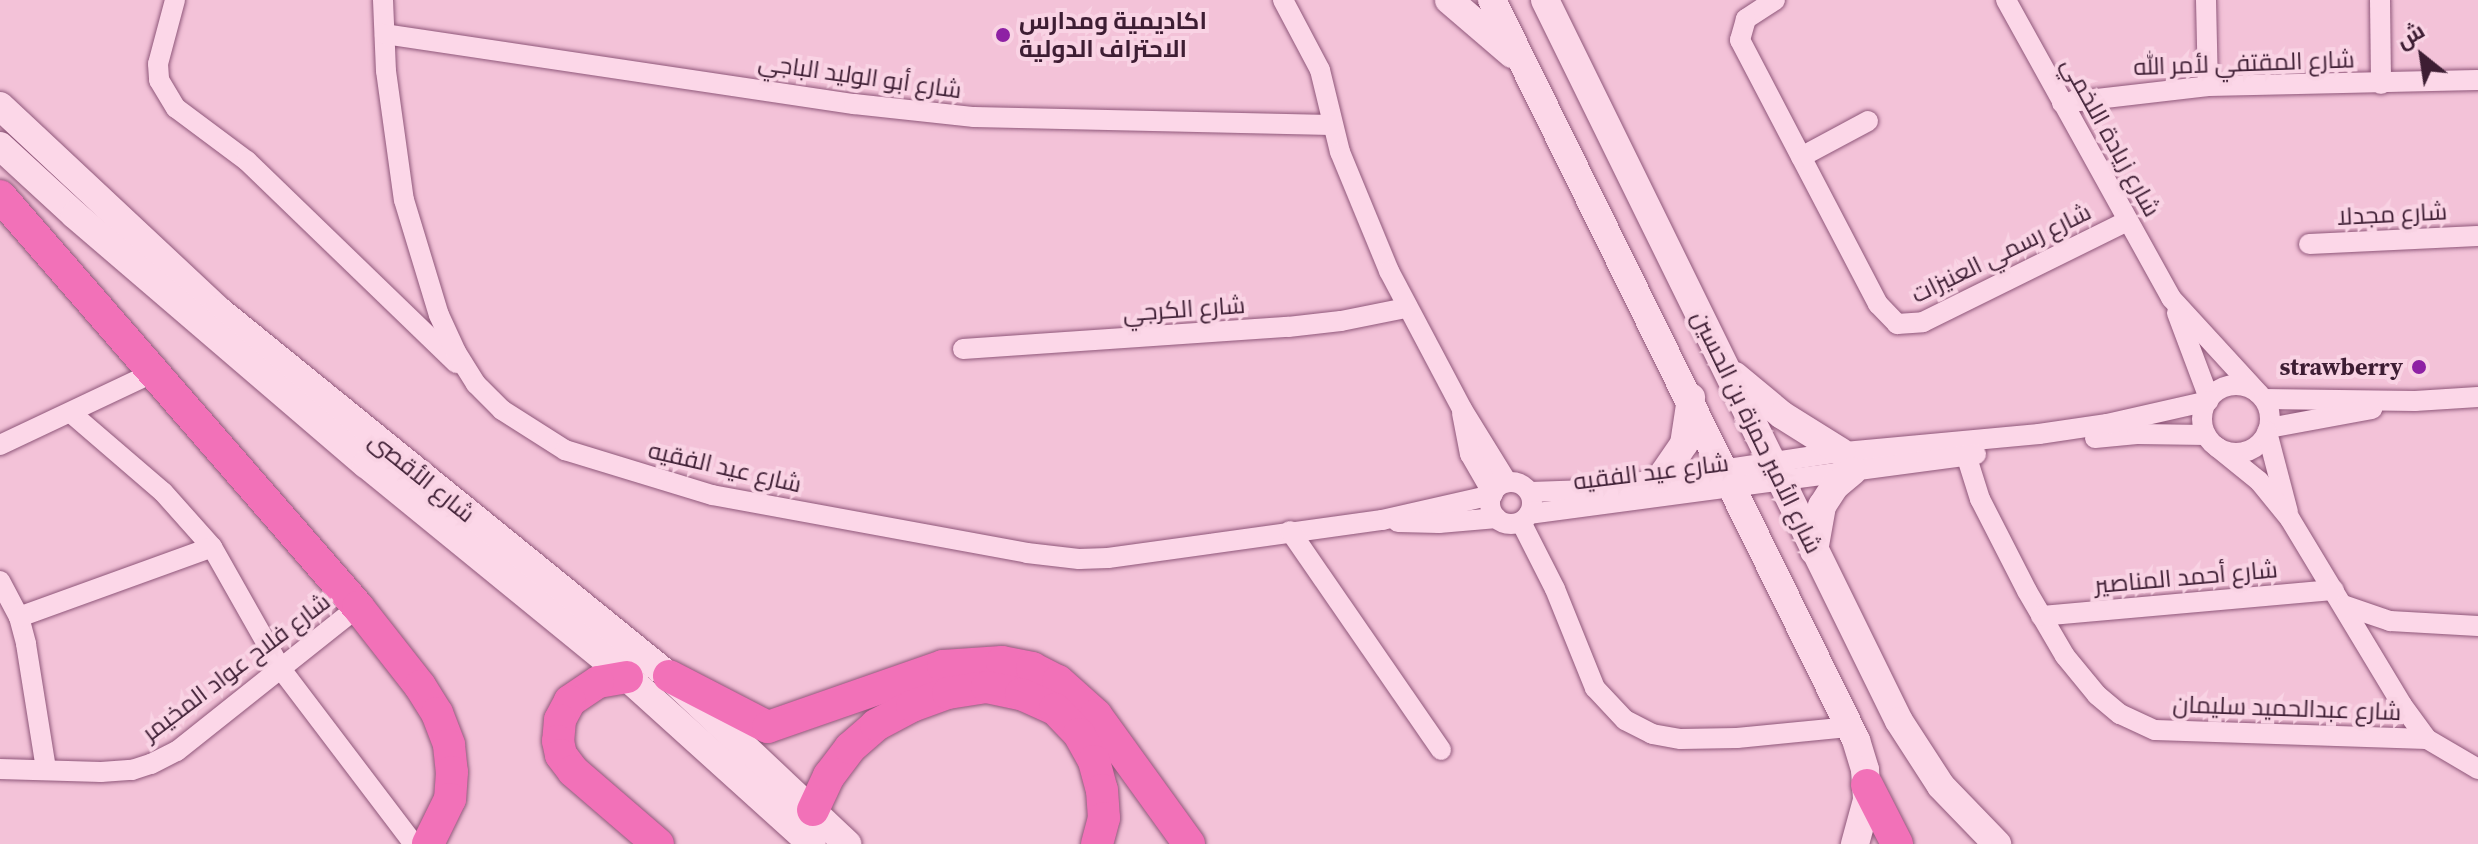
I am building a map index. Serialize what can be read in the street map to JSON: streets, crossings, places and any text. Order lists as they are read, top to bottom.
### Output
{
  "streets": {
    "main road": ["شارع الأمير حمزة بن الحسين", "شارع الأقصى"],
    "street": [
      "شارع المقتفي لأمر الله",
      "شارع أبو الوليد الباجي",
      "شارع زيادة اللخمي",
      "شارع مجدلا",
      "شارع رسمي العنيزات",
      "شارع الكرجي",
      "شارع عيد الفقيه",
      "شارع أحمد المناصير",
      "شارع فلاح عواد المخيمر",
      "شارع عبدالحميد سليمان"
    ]
  },
  "crossings": [
    ["شارع المقتفي لأمر الله", "شارع زيادة اللخمي"],
    ["شارع أبو الوليد الباجي", "شارع عيد الفقيه"],
    ["شارع زيادة اللخمي", "شارع رسمي العنيزات"],
    ["شارع الأمير حمزة بن الحسين", "شارع عيد الفقيه"],
    ["شارع عيد الفقيه", "شارع عبدالحميد سليمان"],
    ["شارع أحمد المناصير", "شارع عبدالحميد سليمان"]
  ],
  "places": ["اكاديمية ومدارس الاحتراف الدولية", "strawberry"],
  "north": "top left"
}
